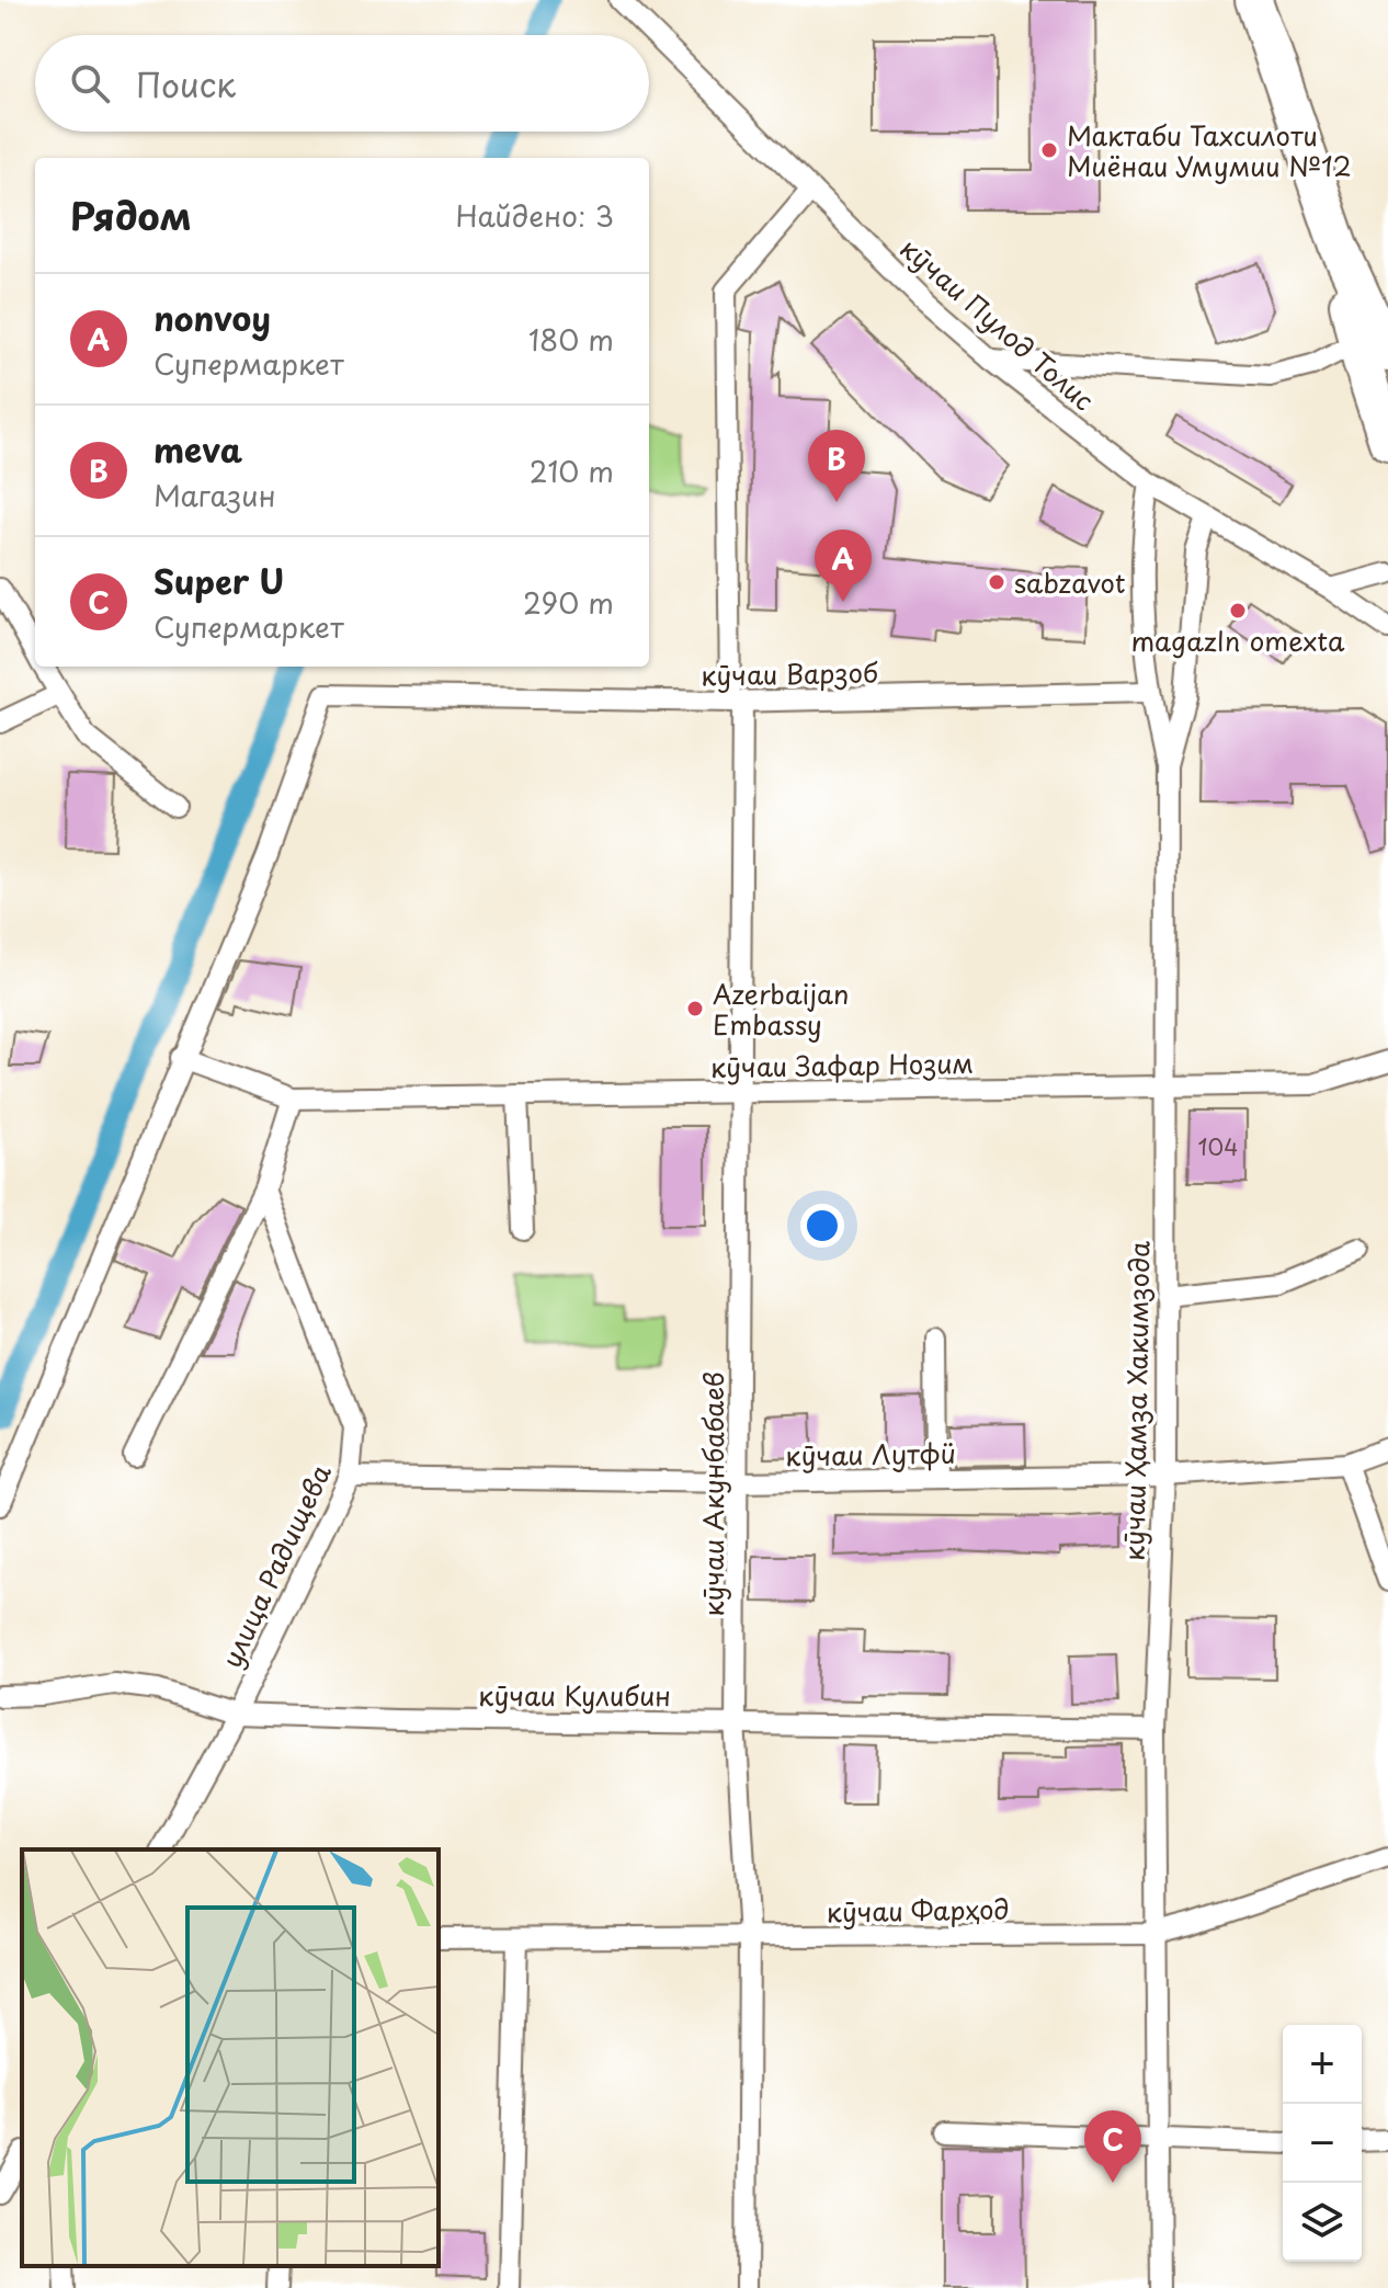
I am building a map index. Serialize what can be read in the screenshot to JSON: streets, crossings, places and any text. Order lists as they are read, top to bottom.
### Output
{
  "streets": {
    "street": [
      "кӯчаи Пулод Толис",
      "кӯчаи Варзоб",
      "кӯчаи Зафар Нозим",
      "кӯчаи Ҳамза Хакимзода",
      "кӯчаи Лутфӣ",
      "кӯчаи Акунбабаев",
      "улица Радищева",
      "кӯчаи Кулибин",
      "кӯчаи Фарҳод"
    ]
  },
  "crossings": [
    ["кӯчаи Пулод Толис", "кӯчаи Ҳамза Хакимзода"],
    ["кӯчаи Пулод Толис", "кӯчаи Акунбабаев"],
    ["кӯчаи Варзоб", "кӯчаи Акунбабаев"],
    ["кӯчаи Зафар Нозим", "кӯчаи Ҳамза Хакимзода"],
    ["кӯчаи Зафар Нозим", "кӯчаи Акунбабаев"],
    ["кӯчаи Ҳамза Хакимзода", "кӯчаи Лутфӣ"],
    ["кӯчаи Ҳамза Хакимзода", "кӯчаи Кулибин"],
    ["кӯчаи Ҳамза Хакимзода", "кӯчаи Фарҳод"],
    ["кӯчаи Лутфӣ", "кӯчаи Акунбабаев"],
    ["кӯчаи Лутфӣ", "улица Радищева"],
    ["кӯчаи Акунбабаев", "кӯчаи Кулибин"],
    ["кӯчаи Акунбабаев", "кӯчаи Фарҳод"],
    ["улица Радищева", "кӯчаи Кулибин"]
  ],
  "places": [
    "Мактаби Тахсилоти Миёнаи Умумии №12",
    "sabzavot",
    "magazIn omexta",
    "Azerbaijan Embassy"
  ],
  "house_numbers": ["104"],
  "page": {
    "search": "Поиск",
    "heading": ["Рядом", "Найдено: 3"],
    "list": [
      {
        "mark": "A",
        "name": "nonvoy",
        "note": "Супермаркет",
        "value": "180 m"
      },
      {
        "mark": "B",
        "name": "meva",
        "note": "Магазин",
        "value": "210 m"
      },
      {
        "mark": "C",
        "name": "Super U",
        "note": "Супермаркет",
        "value": "290 m"
      }
    ],
    "pins": ["B", "A", "C"],
    "map_buttons": ["+", "−"]
  }
}
